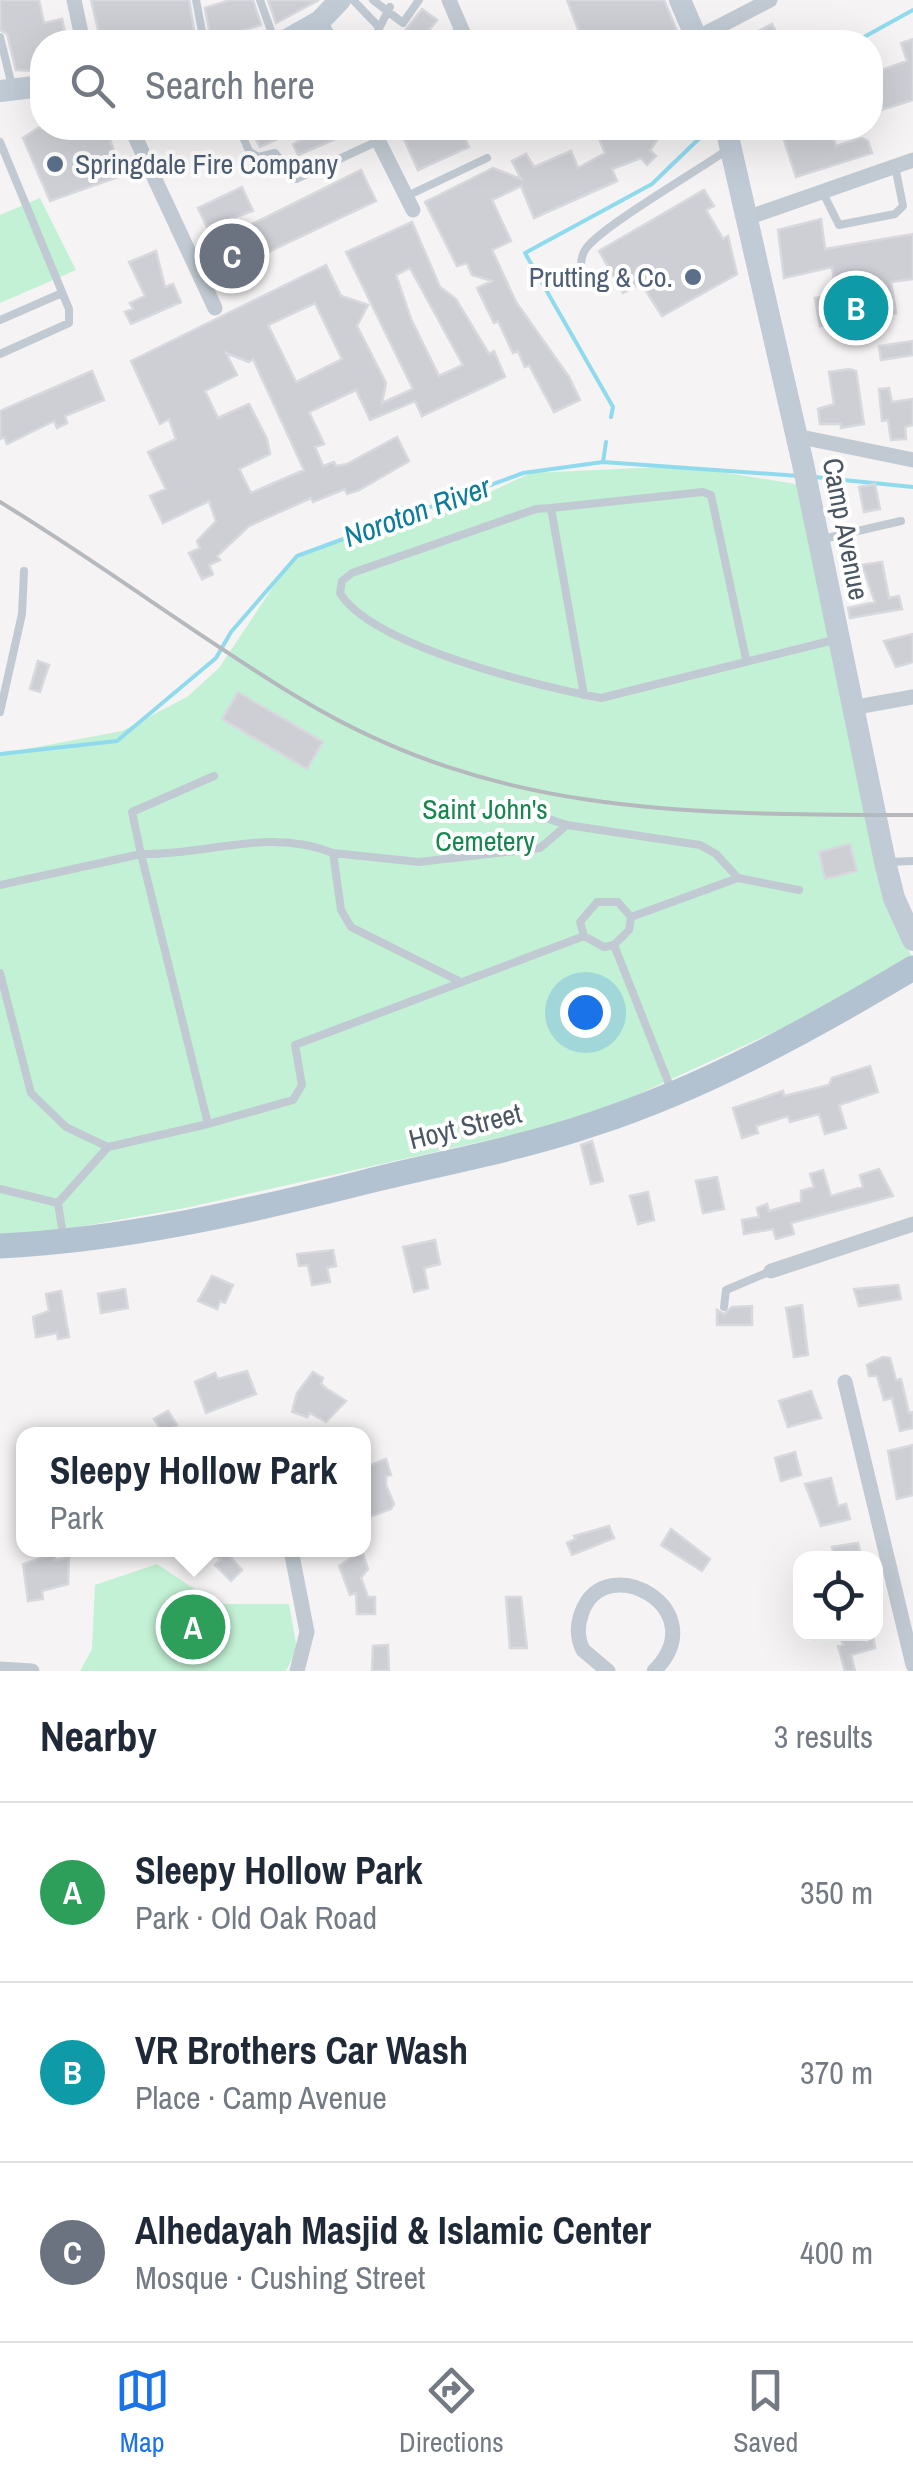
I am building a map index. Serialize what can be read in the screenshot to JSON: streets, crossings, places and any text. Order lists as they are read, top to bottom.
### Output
{
  "streets": {
    "main road": ["Hoyt Street"],
    "street": ["Camp Avenue"]
  },
  "water": ["Noroton River"],
  "parks": ["Saint John's Cemetery"],
  "places": ["Springdale Fire Company", "Prutting & Co."],
  "page": {
    "search": "Search here",
    "pins": ["C", "B", "A"],
    "popup": ["Sleepy Hollow Park", "Park"],
    "heading": ["Nearby", "3 results"],
    "list": [
      {
        "mark": "A",
        "name": "Sleepy Hollow Park",
        "note": "Park · Old Oak Road",
        "value": "350 m"
      },
      {
        "mark": "B",
        "name": "VR Brothers Car Wash",
        "note": "Place · Camp Avenue",
        "value": "370 m"
      },
      {
        "mark": "C",
        "name": "Alhedayah Masjid & Islamic Center",
        "note": "Mosque · Cushing Street",
        "value": "400 m"
      }
    ],
    "nav": ["Map", "Directions", "Saved"]
  }
}
